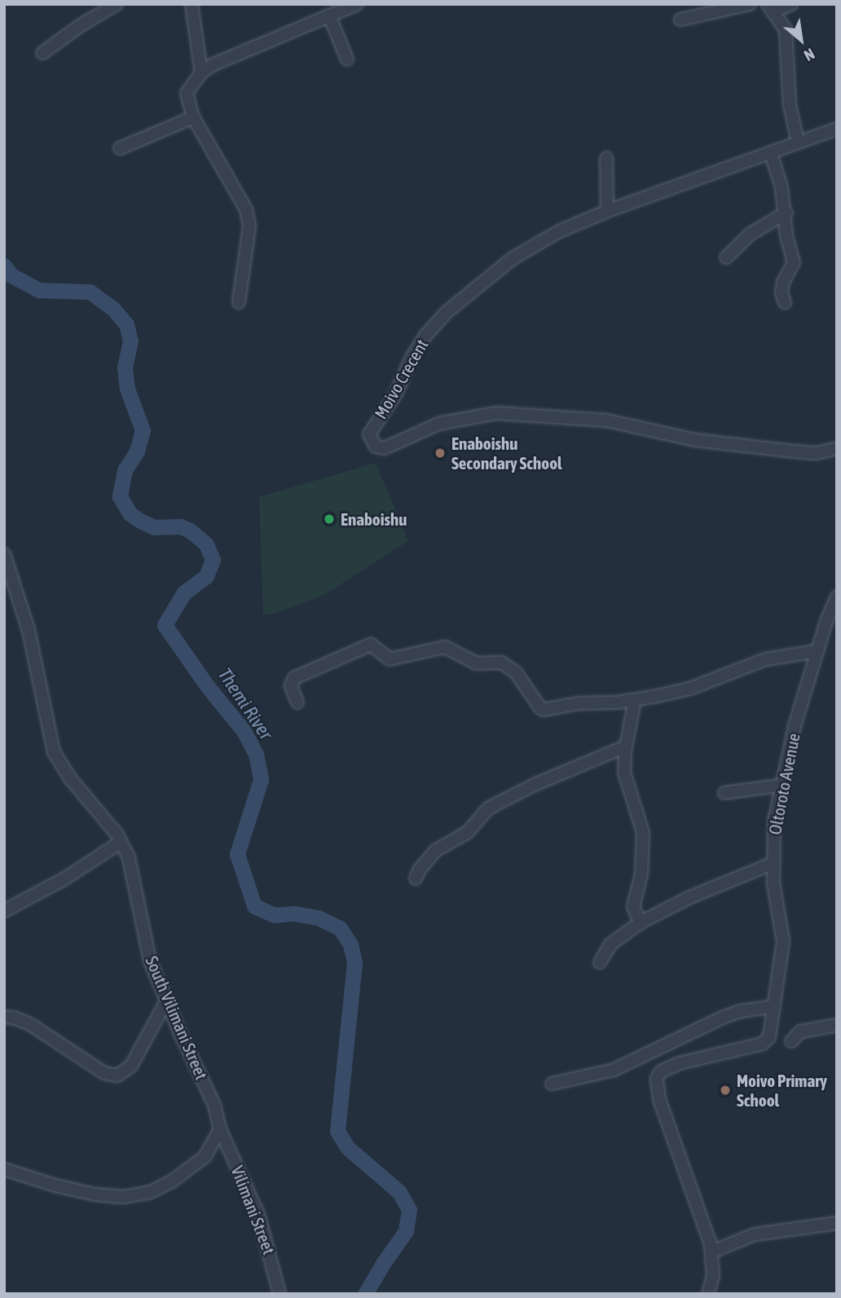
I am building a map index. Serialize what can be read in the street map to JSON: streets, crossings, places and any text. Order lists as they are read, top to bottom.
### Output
{
  "streets": {
    "street": [
      "Moivo Crecent",
      "Oltoroto Avenue",
      "South Vilimani Street",
      "Vilimani Street"
    ]
  },
  "crossings": [
    ["South Vilimani Street", "Vilimani Street"]
  ],
  "water": ["Themi River"],
  "places": ["Enaboishu Secondary School", "Enaboishu", "Moivo Primary School"],
  "north": "bottom right"
}
